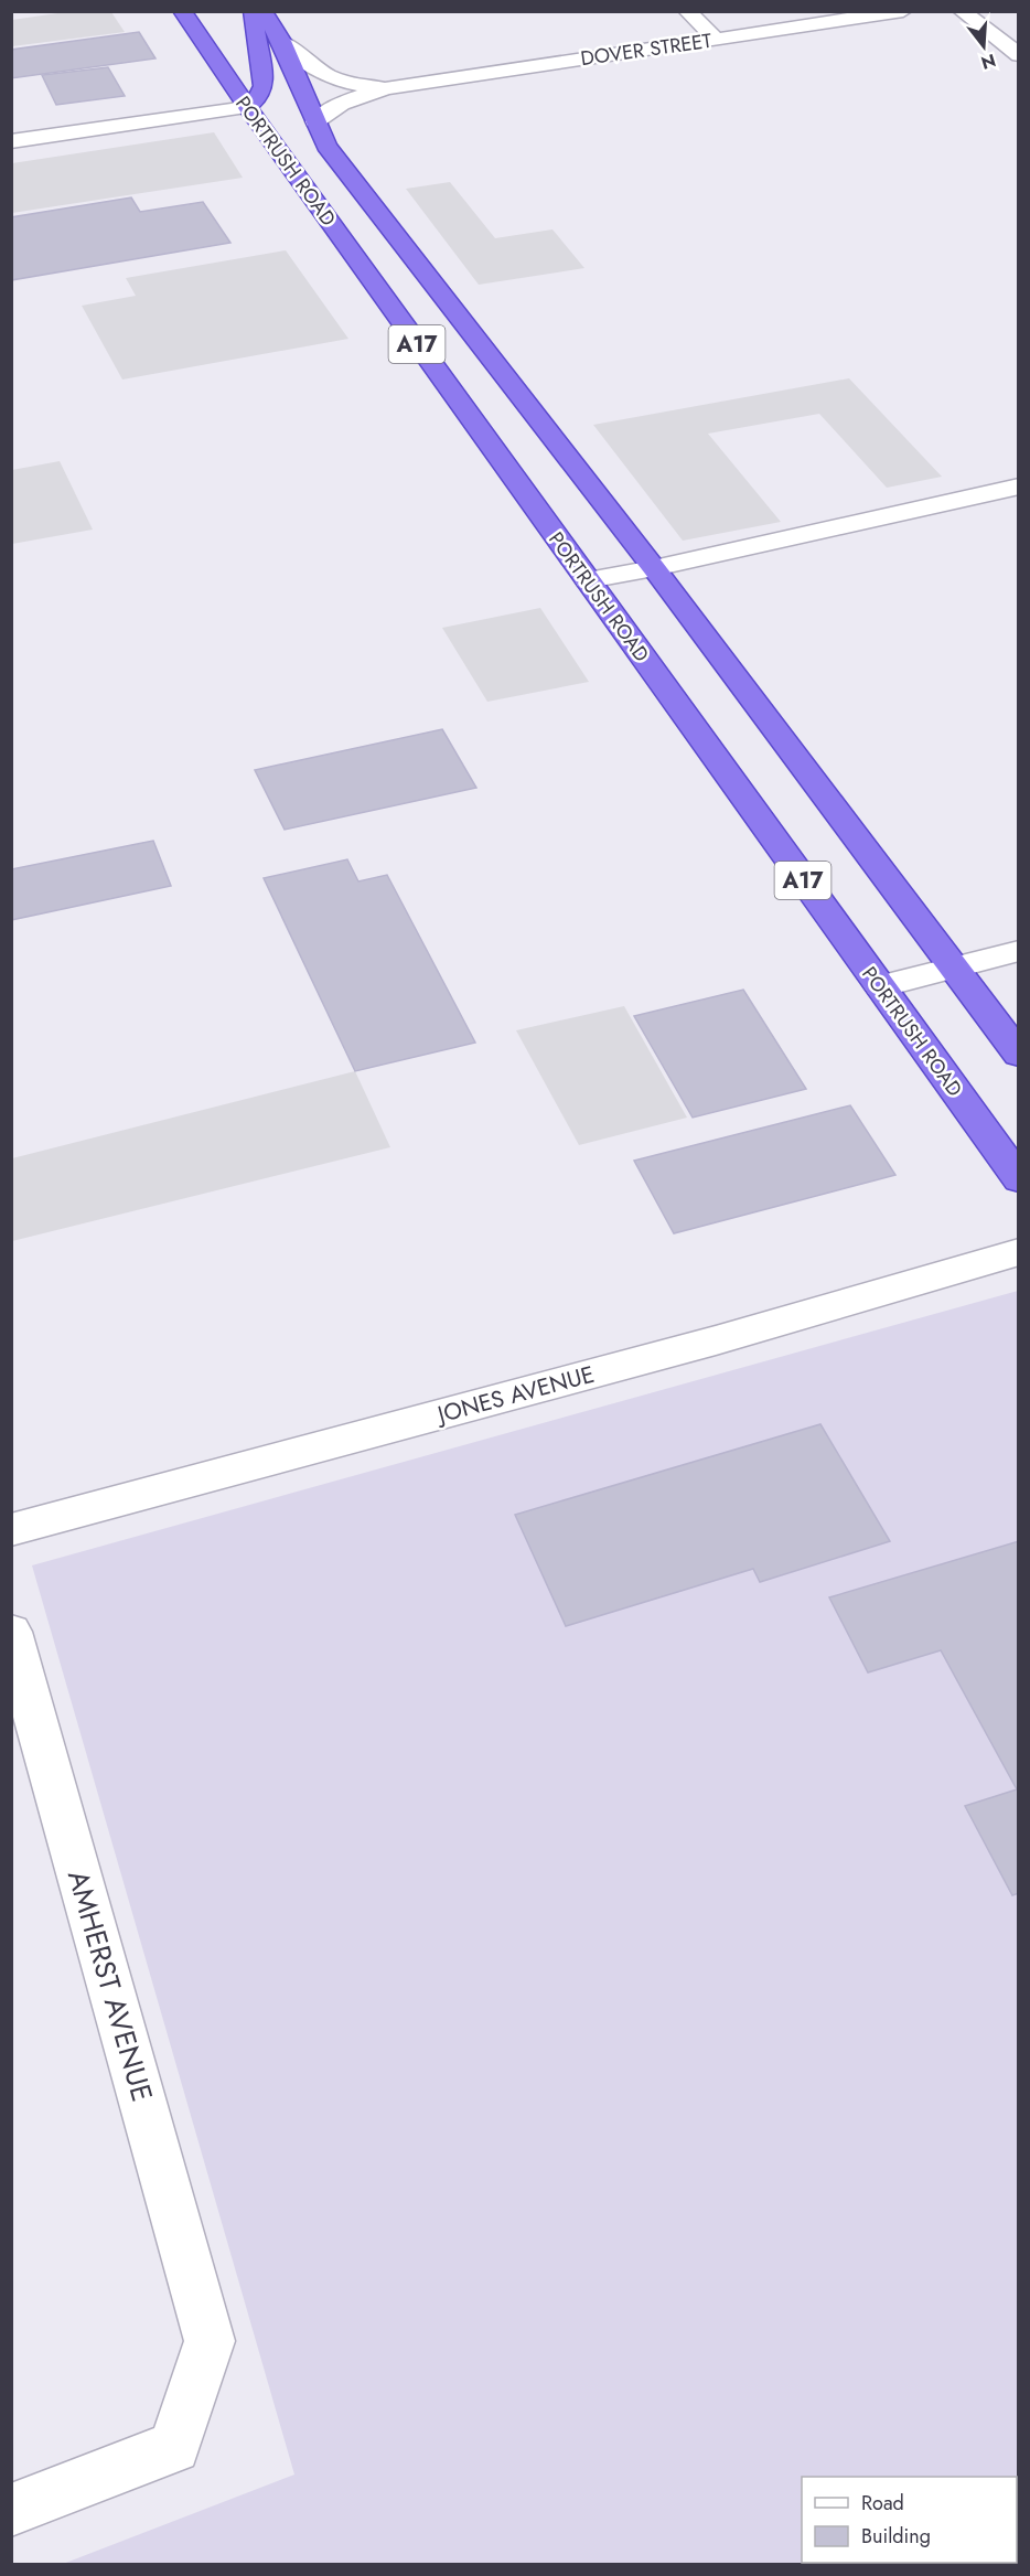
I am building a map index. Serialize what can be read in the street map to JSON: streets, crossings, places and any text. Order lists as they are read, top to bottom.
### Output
{
  "streets": {
    "highway": ["PORTRUSH ROAD", "A17"],
    "street": ["DOVER STREET", "JONES AVENUE", "AMHERST AVENUE"]
  },
  "crossings": [
    ["DOVER STREET", "PORTRUSH ROAD"]
  ],
  "legend": ["Road", "Building"],
  "north": "bottom"
}
